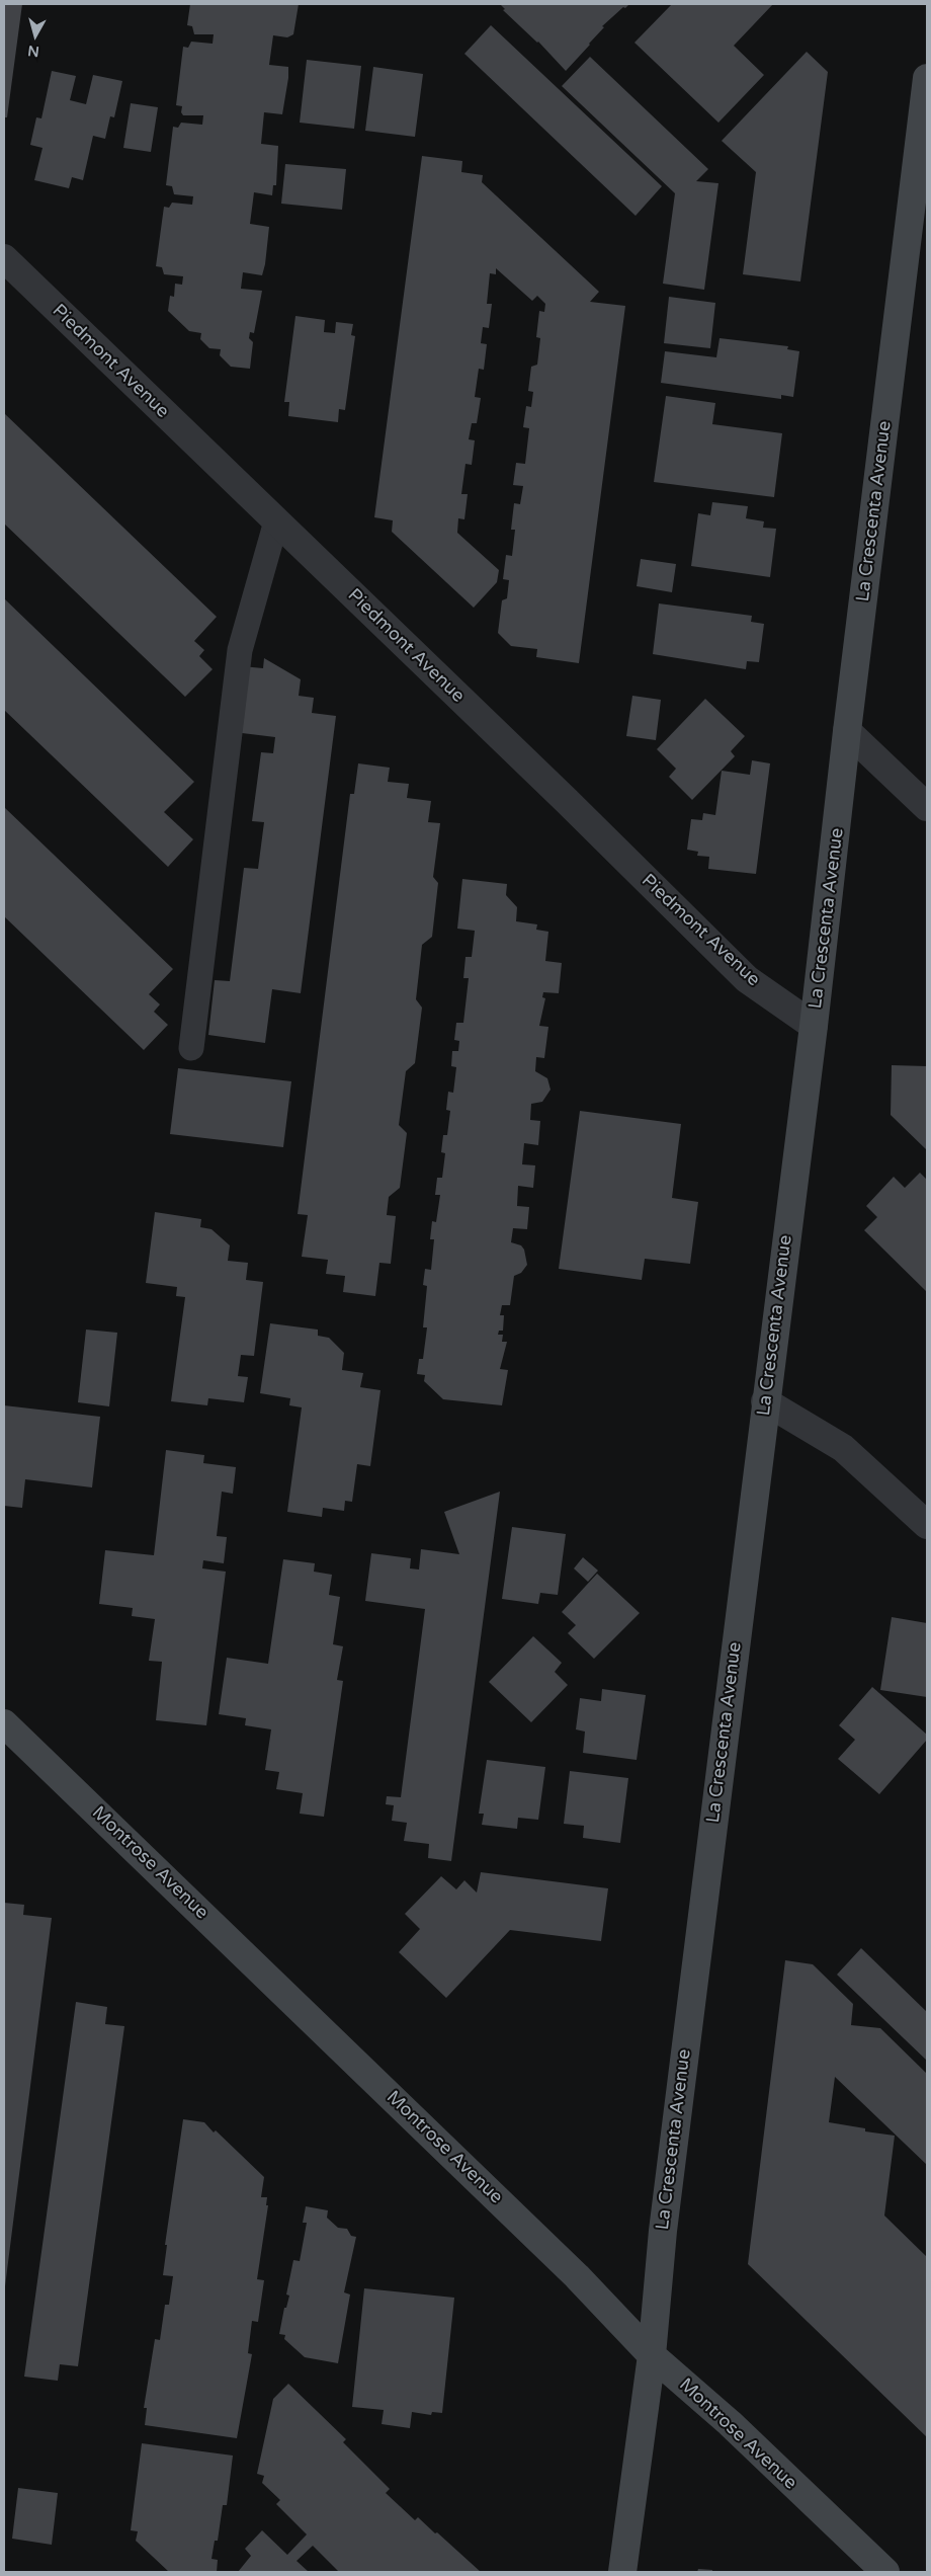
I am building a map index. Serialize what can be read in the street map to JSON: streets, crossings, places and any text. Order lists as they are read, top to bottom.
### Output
{
  "streets": {
    "main road": ["La Crescenta Avenue", "Montrose Avenue"],
    "street": ["Piedmont Avenue"]
  },
  "crossings": [
    ["Piedmont Avenue", "La Crescenta Avenue"],
    ["La Crescenta Avenue", "Montrose Avenue"]
  ],
  "north": "bottom"
}
